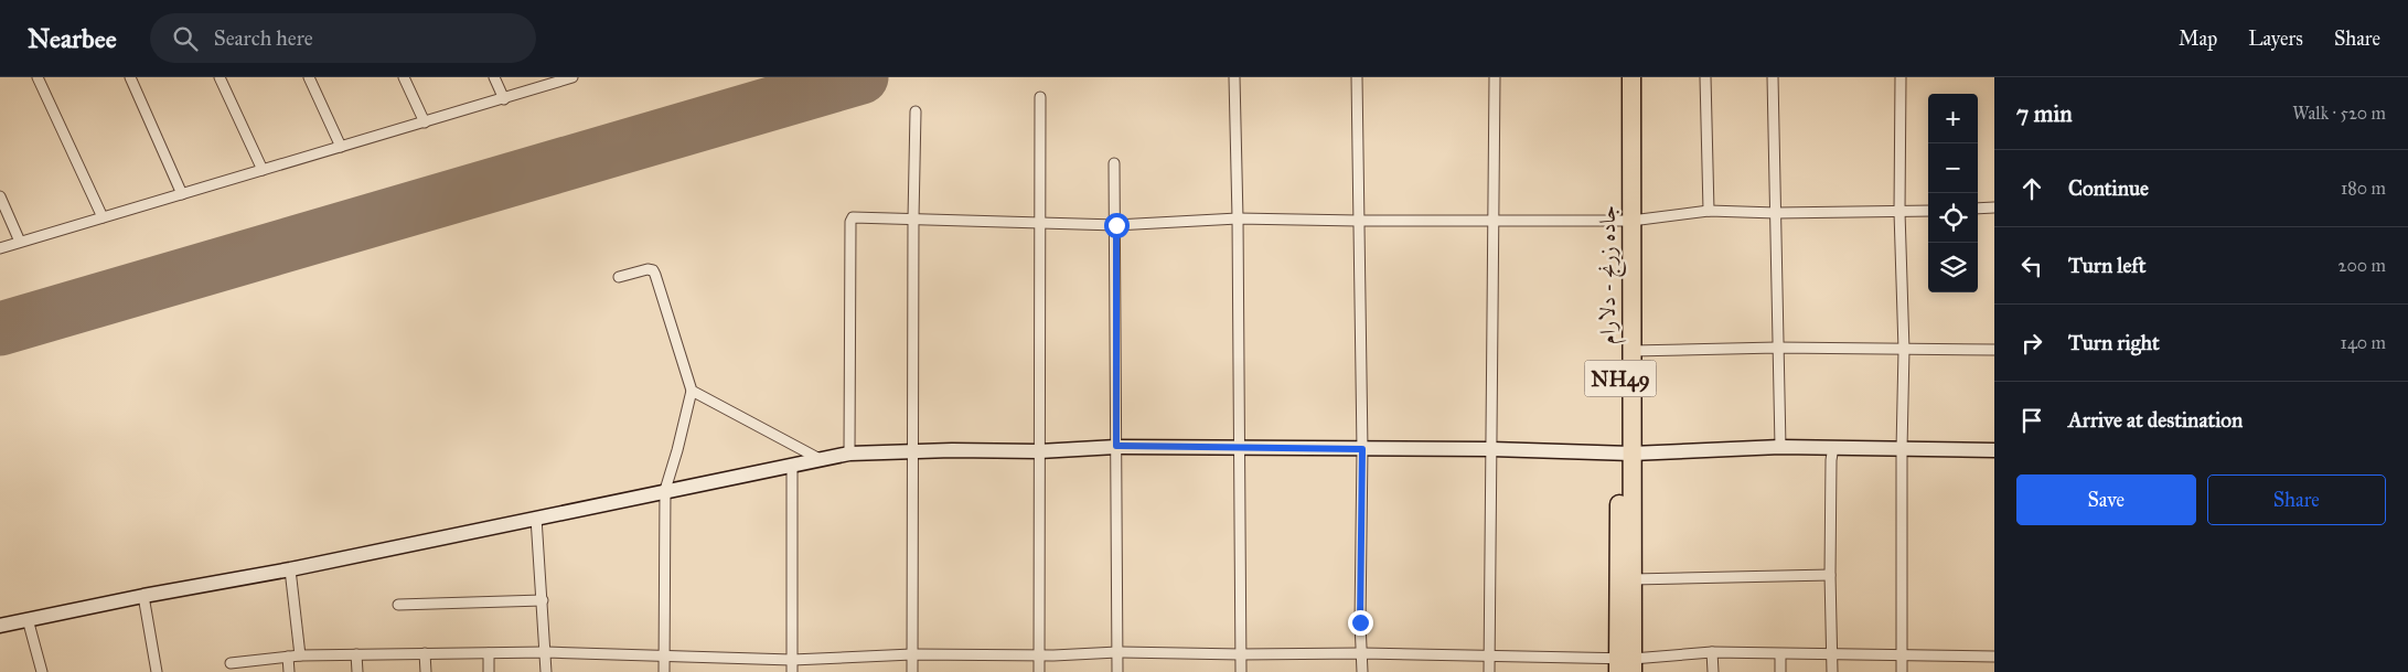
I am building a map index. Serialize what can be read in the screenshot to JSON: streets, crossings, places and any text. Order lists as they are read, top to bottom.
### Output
{
  "streets": {
    "highway": ["جاده زرنج - دلارام", "NH49"]
  },
  "page": {
    "header": "Nearbee",
    "search": "Search here",
    "nav": ["Map", "Layers", "Share"],
    "heading": ["7 min", "Walk · 520 m"],
    "map_buttons": ["+", "−"],
    "list": [
      ["Continue", "180 m"],
      ["Turn left", "200 m"],
      ["Turn right", "140 m"],
      "Arrive at destination"
    ],
    "buttons": ["Save", "Share"]
  }
}
